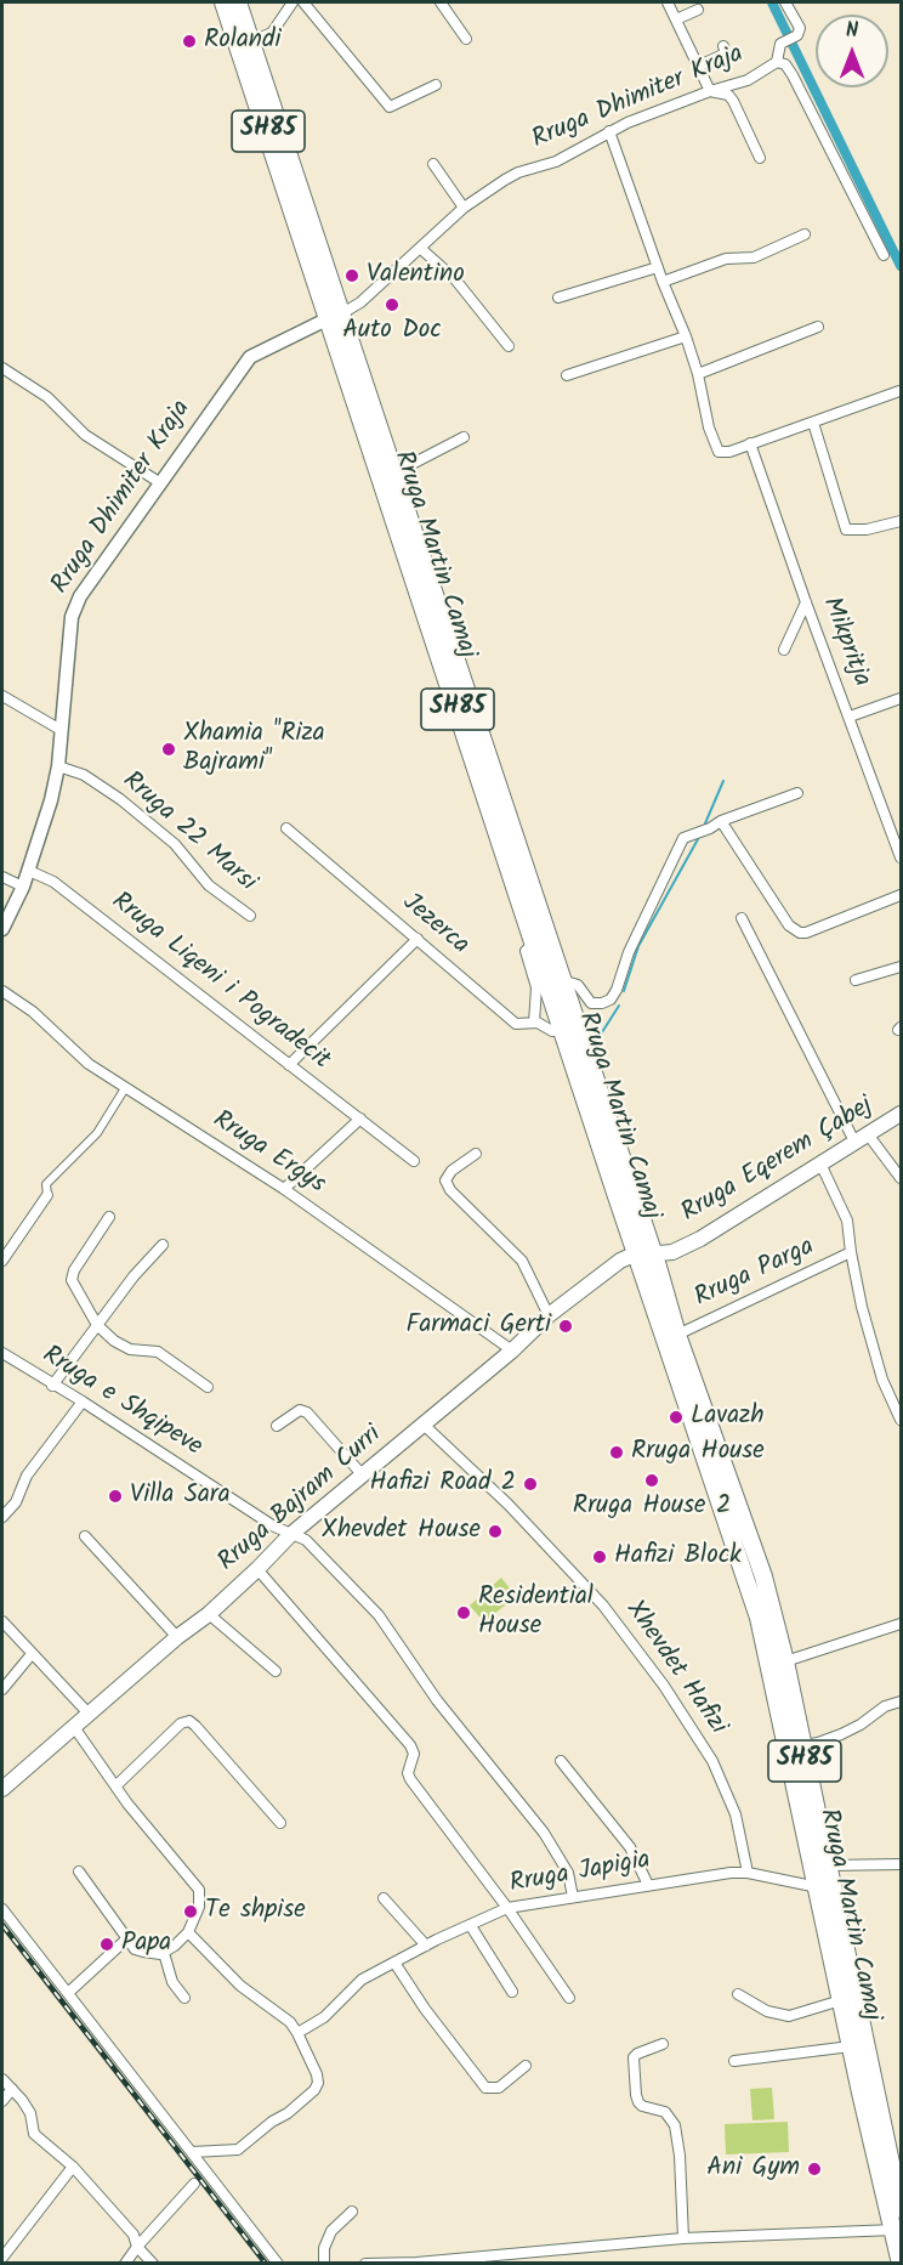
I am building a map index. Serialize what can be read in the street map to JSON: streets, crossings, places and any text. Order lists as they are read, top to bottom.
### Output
{
  "streets": {
    "highway": ["SH85", "Rruga Martin Camaj"],
    "main road": ["Rruga Eqerem Çabej", "Rruga Bajram Curri"],
    "street": [
      "Rruga Dhimiter Kraja",
      "Mikpritja",
      "Rruga 22 Marsi",
      "Jezerca",
      "Rruga Liqeni i Pogradecit",
      "Rruga Ergys",
      "Rruga Parga",
      "Rruga e Shqipeve",
      "Xhevdet Hafizi",
      "Rruga Japigia"
    ]
  },
  "crossings": [
    ["Rruga Dhimiter Kraja", "Rruga Martin Camaj"],
    ["Rruga Dhimiter Kraja", "Rruga 22 Marsi"],
    ["Rruga Dhimiter Kraja", "Rruga Liqeni i Pogradecit"],
    ["Rruga Martin Camaj", "Jezerca"],
    ["Rruga Martin Camaj", "Rruga Eqerem Çabej"],
    ["Rruga Martin Camaj", "Rruga Parga"],
    ["Rruga Martin Camaj", "Rruga Bajram Curri"],
    ["Rruga Martin Camaj", "Rruga Japigia"],
    ["Rruga Ergys", "Rruga Bajram Curri"],
    ["Rruga Eqerem Çabej", "Rruga Bajram Curri"],
    ["Rruga e Shqipeve", "Rruga Bajram Curri"],
    ["Rruga e Shqipeve", "Rruga Japigia"],
    ["Rruga Bajram Curri", "Xhevdet Hafizi"],
    ["Xhevdet Hafizi", "Rruga Japigia"]
  ],
  "places": [
    "Rolandi",
    "Valentino",
    "Auto Doc",
    "Xhamia ''Riza Bajrami''",
    "Farmaci Gerti",
    "Lavazh",
    "Rruga House",
    "Rruga House 2",
    "Hafizi Road 2",
    "Villa Sara",
    "Xhevdet House",
    "Hafizi Block",
    "Residential House",
    "Te shpise",
    "Papa",
    "Ani Gym"
  ],
  "north": "top"
}
